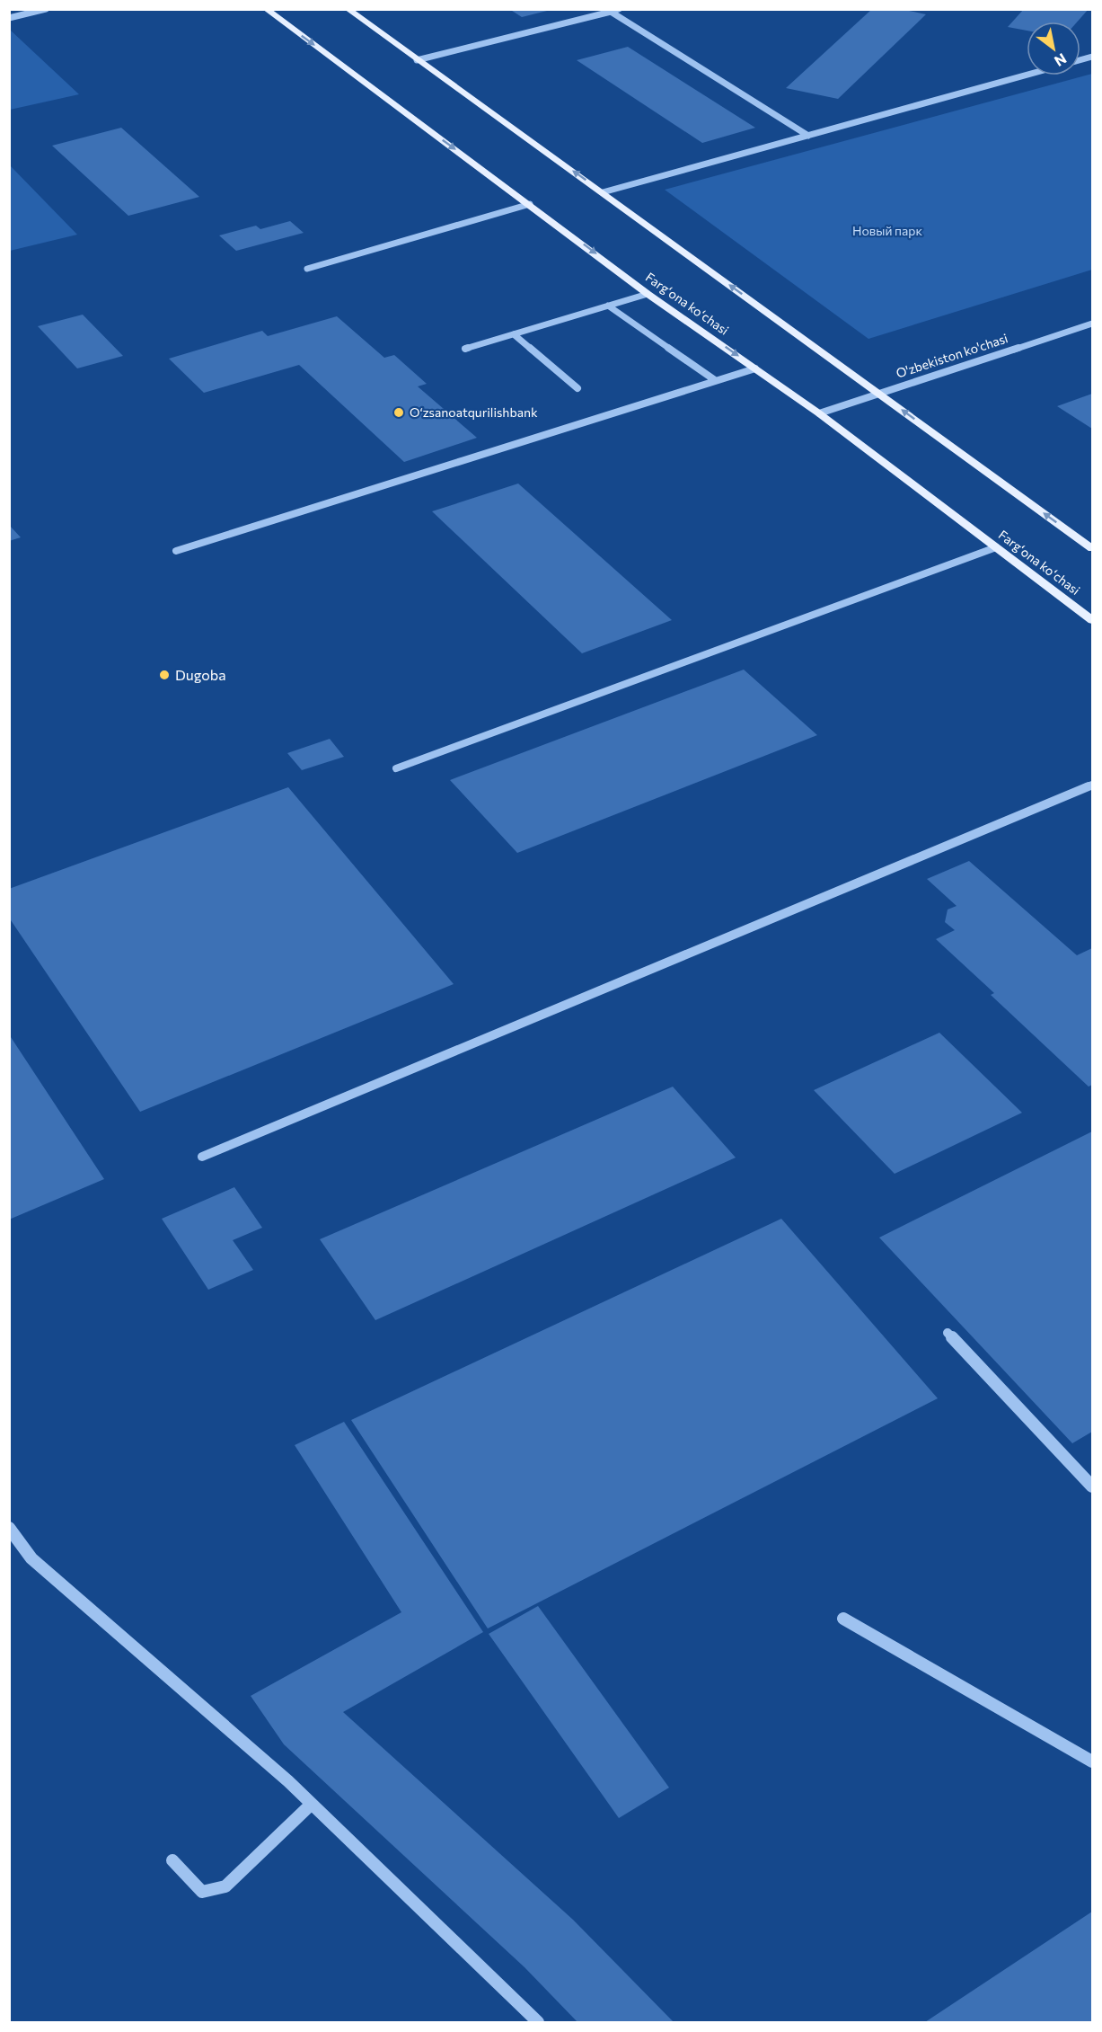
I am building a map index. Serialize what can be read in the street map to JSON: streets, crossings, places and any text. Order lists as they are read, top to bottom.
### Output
{
  "streets": {
    "main road": ["Fargʻona koʻchasi"],
    "street": ["O'zbekiston ko'chasi"]
  },
  "crossings": [
    ["Fargʻona koʻchasi", "O'zbekiston ko'chasi"]
  ],
  "parks": ["Новый парк"],
  "places": ["Oʻzsanoatqurilishbank", "Dugoba"],
  "north": "bottom right"
}
